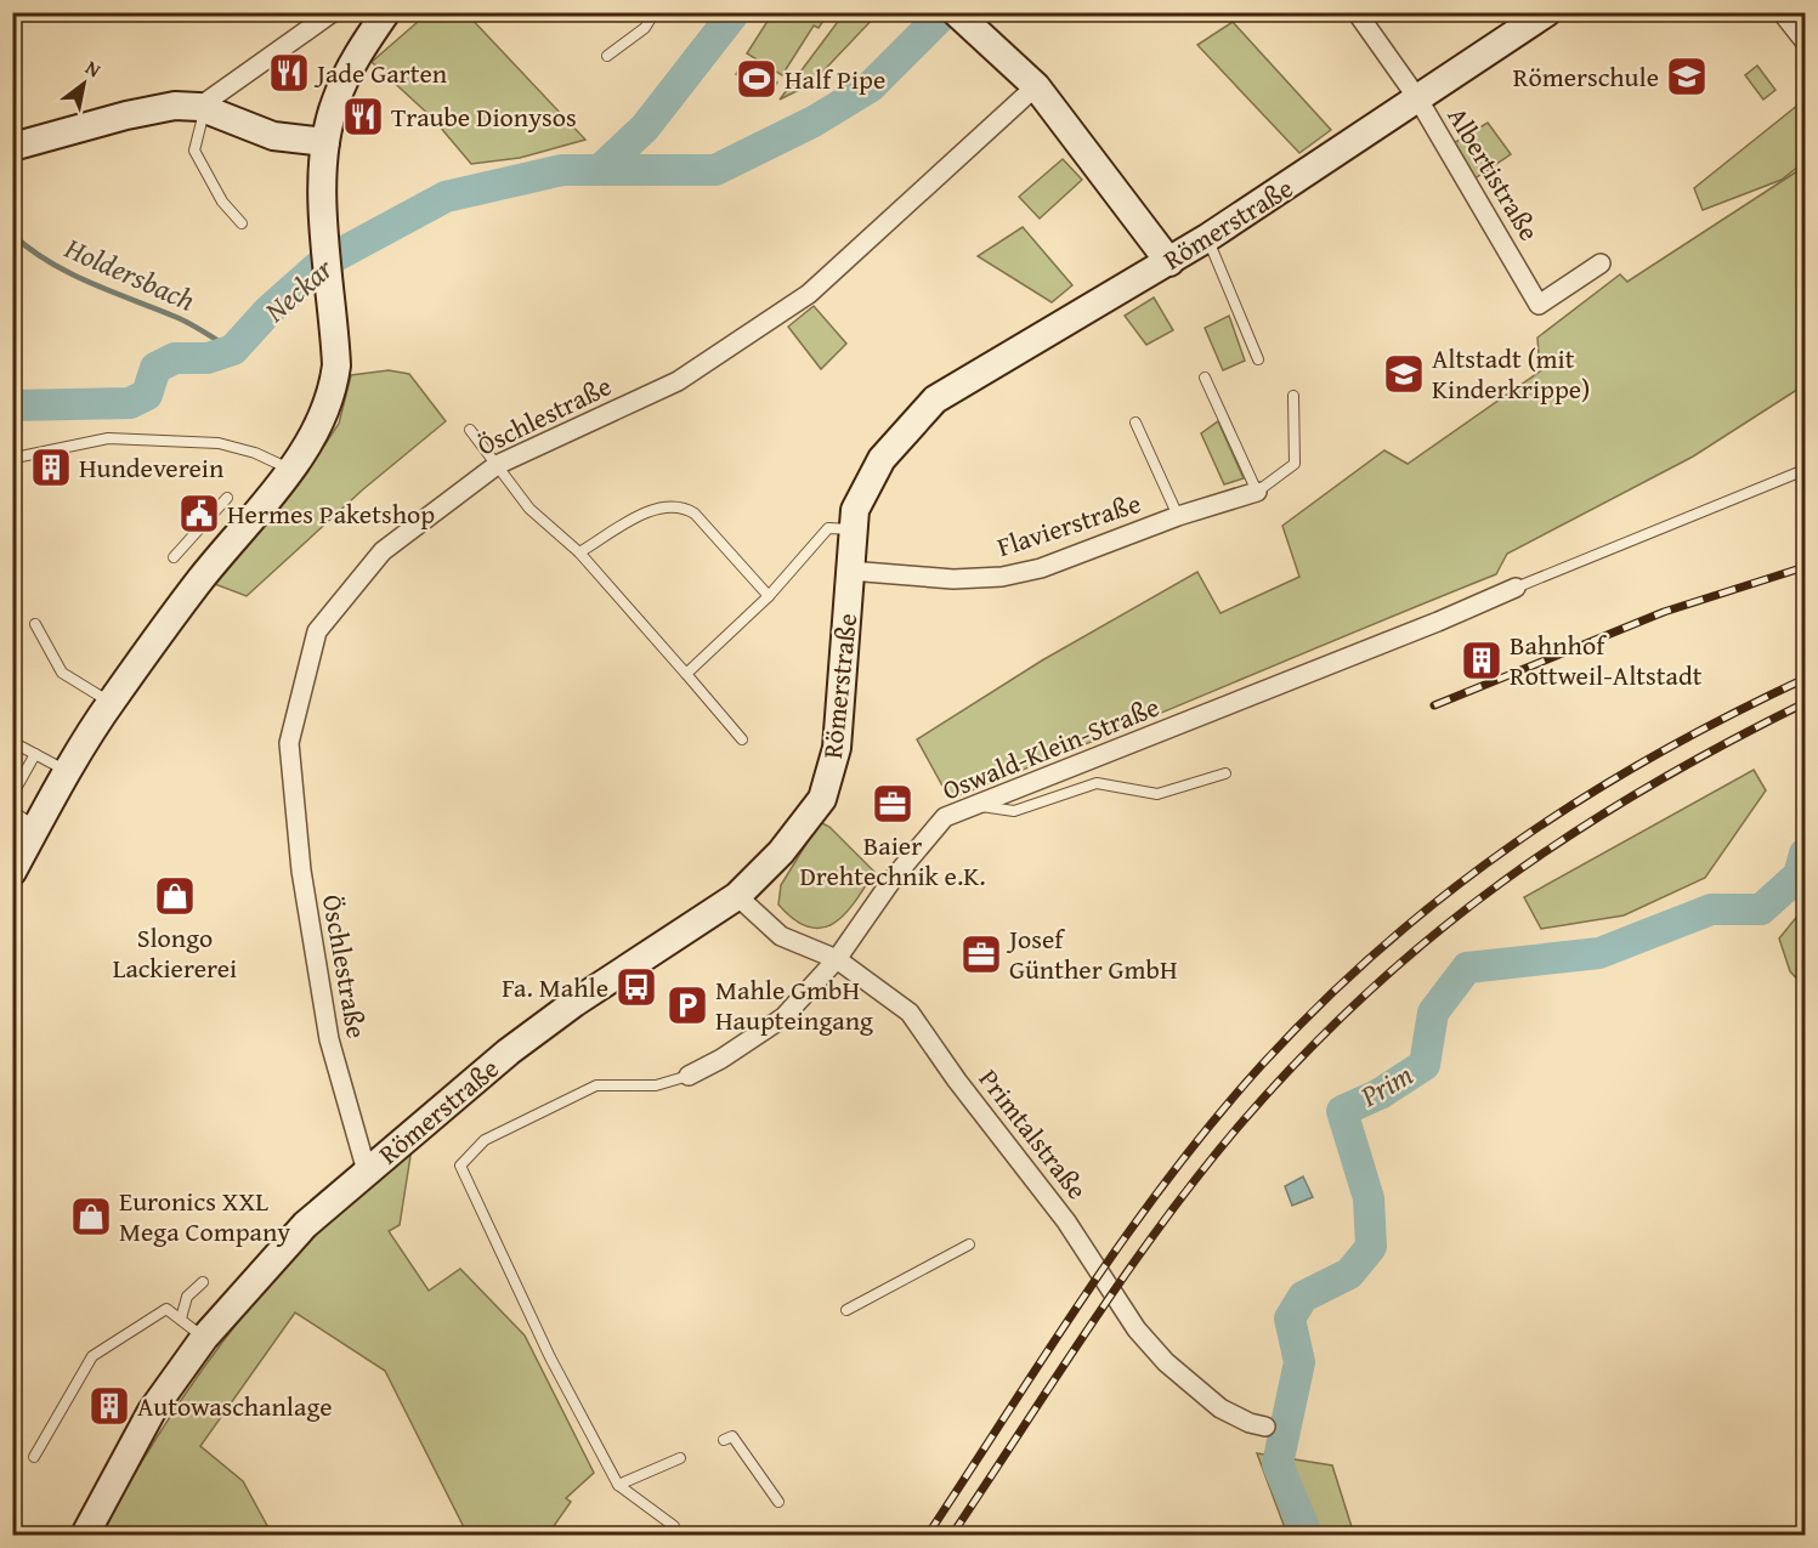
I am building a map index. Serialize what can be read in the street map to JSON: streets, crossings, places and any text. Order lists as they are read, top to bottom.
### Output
{
  "streets": {
    "street": [
      "Albertistraße",
      "Römerstraße",
      "Öschlestraße",
      "Flavierstraße",
      "Oswald-Klein-Straße",
      "Primtalstraße"
    ]
  },
  "crossings": [
    ["Albertistraße", "Römerstraße"],
    ["Römerstraße", "Öschlestraße"],
    ["Römerstraße", "Flavierstraße"],
    ["Römerstraße", "Primtalstraße"],
    ["Oswald-Klein-Straße", "Primtalstraße"]
  ],
  "water": ["Holdersbach", "Neckar", "Prim"],
  "places": {
    "restaurant": ["Jade Garten", "Traube Dionysos"],
    "school or university": ["Römerschule", "Altstadt (mit Kinderkrippe)"],
    "sports": ["Half Pipe"],
    "building": ["Hundeverein", "Bahnhof Rottweil-Altstadt", "Autowaschanlage"],
    "public building": ["Hermes Paketshop"],
    "office": ["Baier Drehtechnik e.K.", "Josef Günther GmbH"],
    "shop": ["Slongo Lackiererei", "Euronics XXL Mega Company"],
    "bus stop": ["Fa. Mahle"],
    "parking": ["Mahle GmbH Haupteingang"]
  },
  "north": "top right"
}
